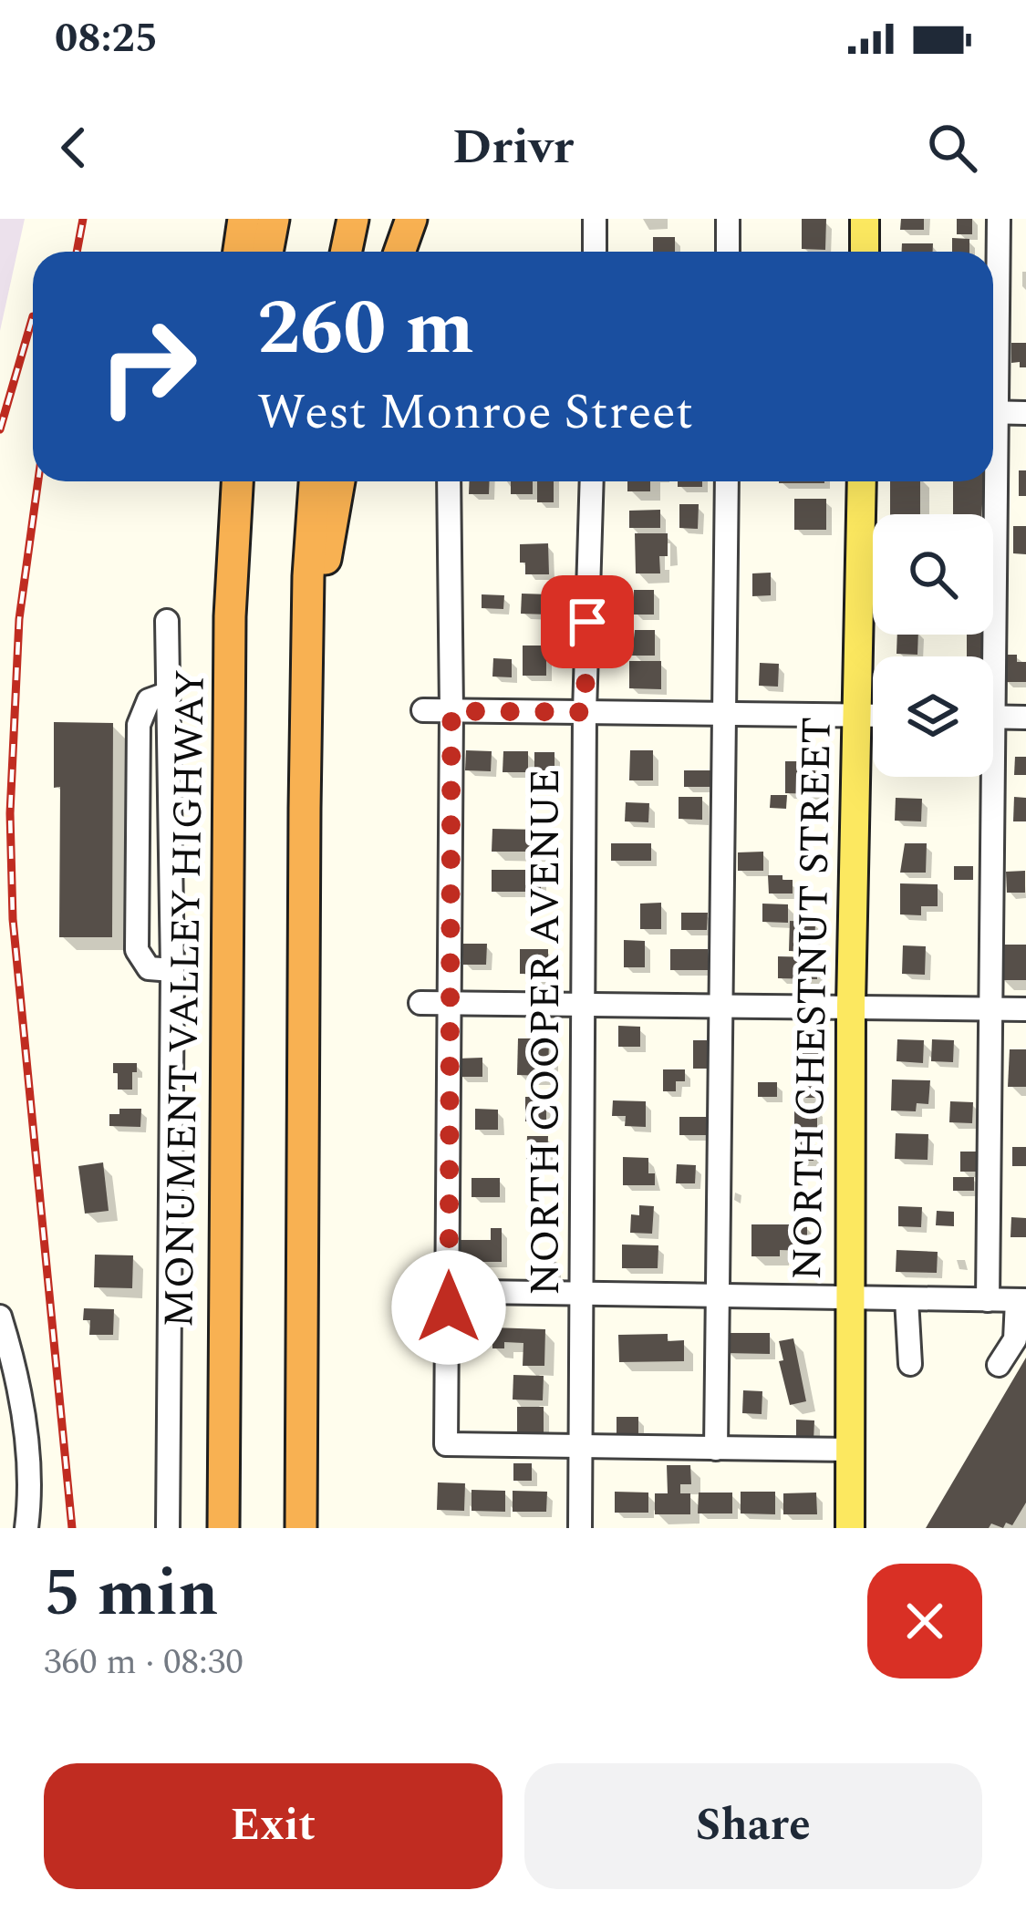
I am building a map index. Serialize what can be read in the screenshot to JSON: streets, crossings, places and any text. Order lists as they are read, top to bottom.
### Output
{
  "streets": {
    "highway": ["MONUMENT VALLEY HIGHWAY"],
    "main road": ["NORTH CHESTNUT STREET"],
    "street": ["NORTH COOPER AVENUE"]
  },
  "page": {
    "status": "08:25",
    "header": "Drivr",
    "turn": ["260 m", "West Monroe Street"],
    "heading": ["5 min", "360 m · 08:30"],
    "buttons": ["Exit", "Share"]
  }
}
